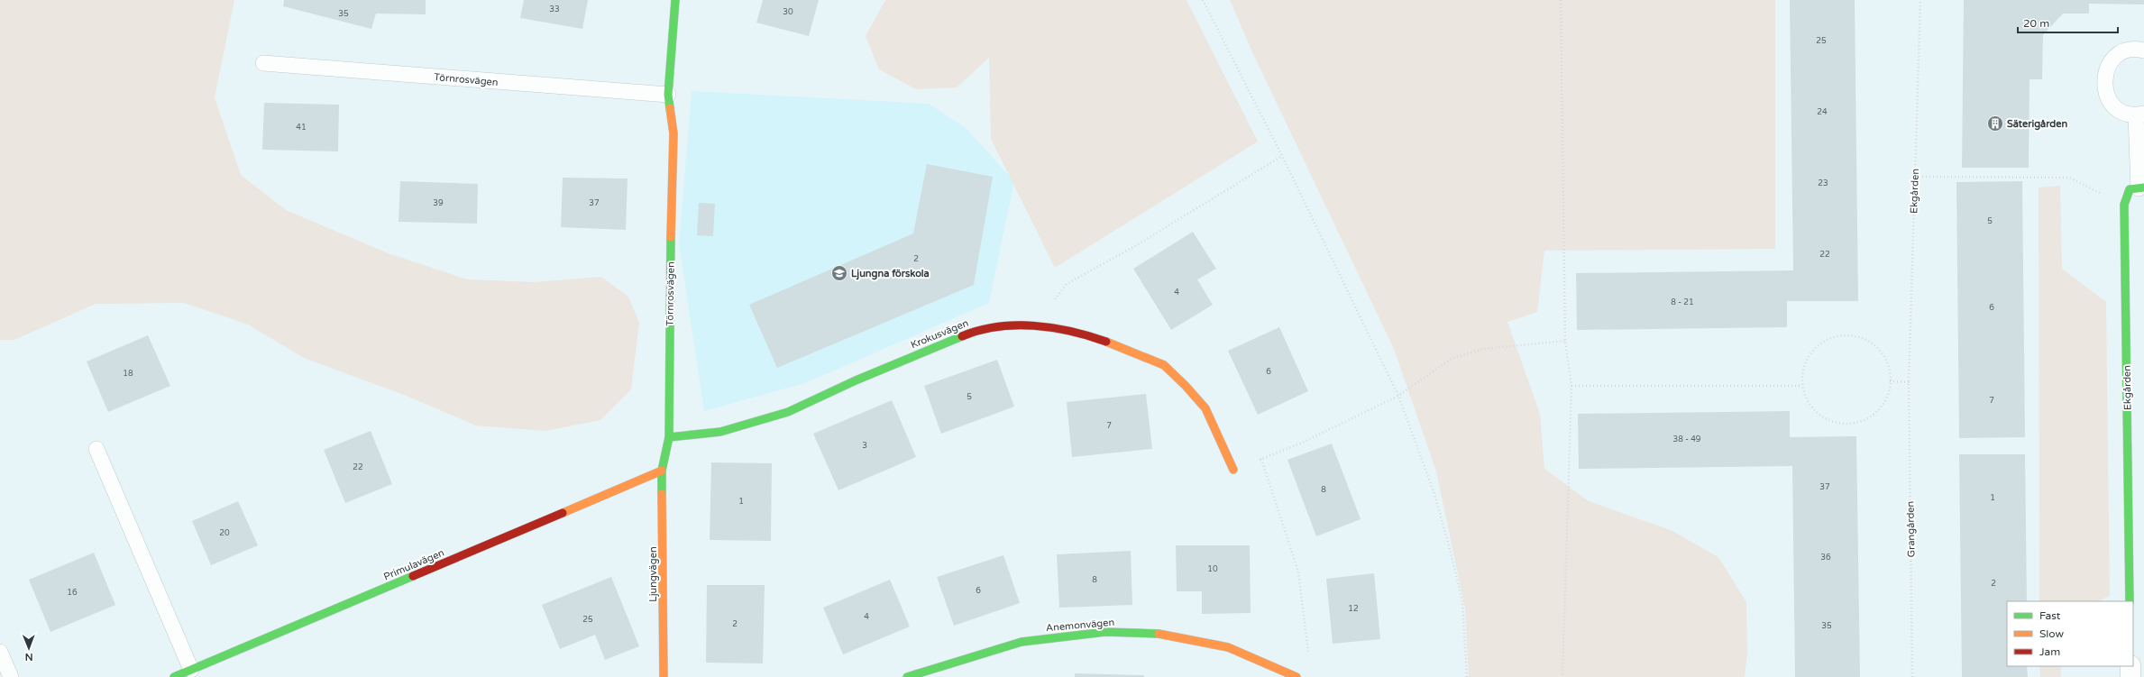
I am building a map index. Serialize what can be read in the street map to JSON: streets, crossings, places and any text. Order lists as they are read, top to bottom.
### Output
{
  "streets": {
    "street": [
      "Törnrosvägen",
      "Ekgården",
      "Krokusvägen",
      "Primulavägen",
      "Ljungvägen",
      "Anemonvägen"
    ],
    "path": ["Grangården"]
  },
  "crossings": [
    ["Törnrosvägen", "Krokusvägen"],
    ["Törnrosvägen", "Primulavägen"],
    ["Törnrosvägen", "Ljungvägen"],
    ["Ekgården", "Grangården"],
    ["Primulavägen", "Ljungvägen"]
  ],
  "places": {
    "building": ["Säterigården"],
    "school or university": ["Ljungna förskola"]
  },
  "house_numbers": [
    "33",
    "30",
    "35",
    "25",
    "24",
    "41",
    "23",
    "39",
    "37",
    "5",
    "22",
    "2",
    "4",
    "8 - 21",
    "6",
    "6",
    "18",
    "5",
    "7",
    "7",
    "38 - 49",
    "3",
    "22",
    "37",
    "8",
    "1",
    "1",
    "20",
    "36",
    "10",
    "8",
    "2",
    "6",
    "16",
    "12",
    "4",
    "25",
    "2",
    "35"
  ],
  "legend": ["Fast", "Slow", "Jam"],
  "scale_bar": "20 m",
  "north": "bottom"
}
